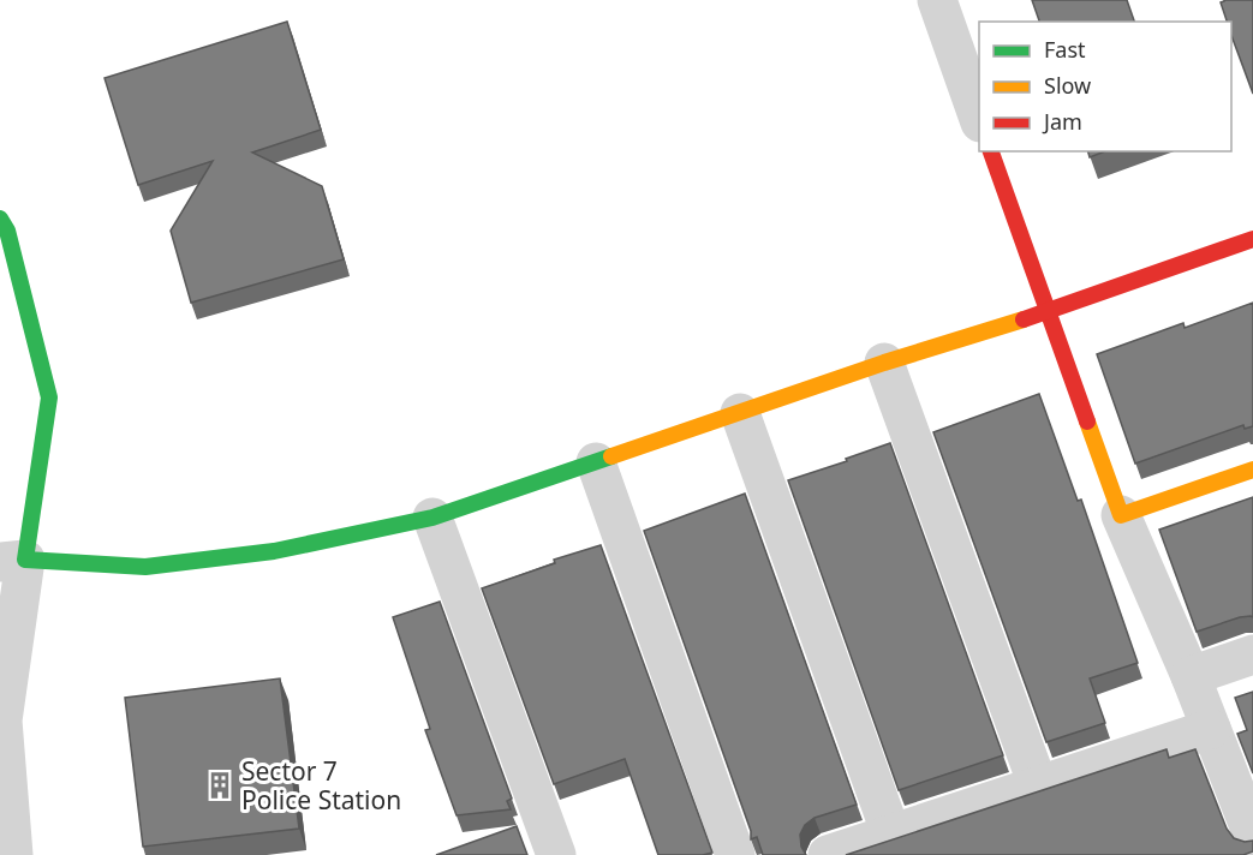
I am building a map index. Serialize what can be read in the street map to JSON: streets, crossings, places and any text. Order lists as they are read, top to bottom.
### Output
{
  "places": {
    "building": ["Sector 7 Police Station"]
  },
  "legend": ["Fast", "Slow", "Jam"]
}
